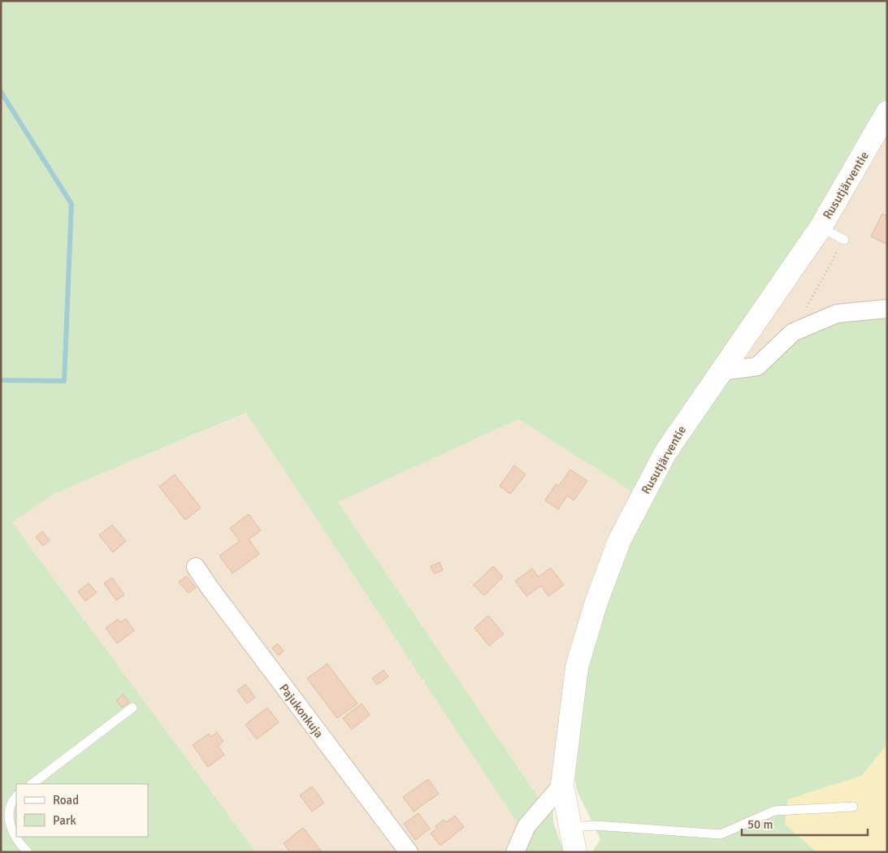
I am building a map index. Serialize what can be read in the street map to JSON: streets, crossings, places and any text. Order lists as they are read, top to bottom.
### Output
{
  "streets": {
    "main road": ["Rusutjärventie"],
    "street": ["Pajukonkuja"]
  },
  "legend": ["Road", "Park"],
  "scale_bar": "50 m"
}
